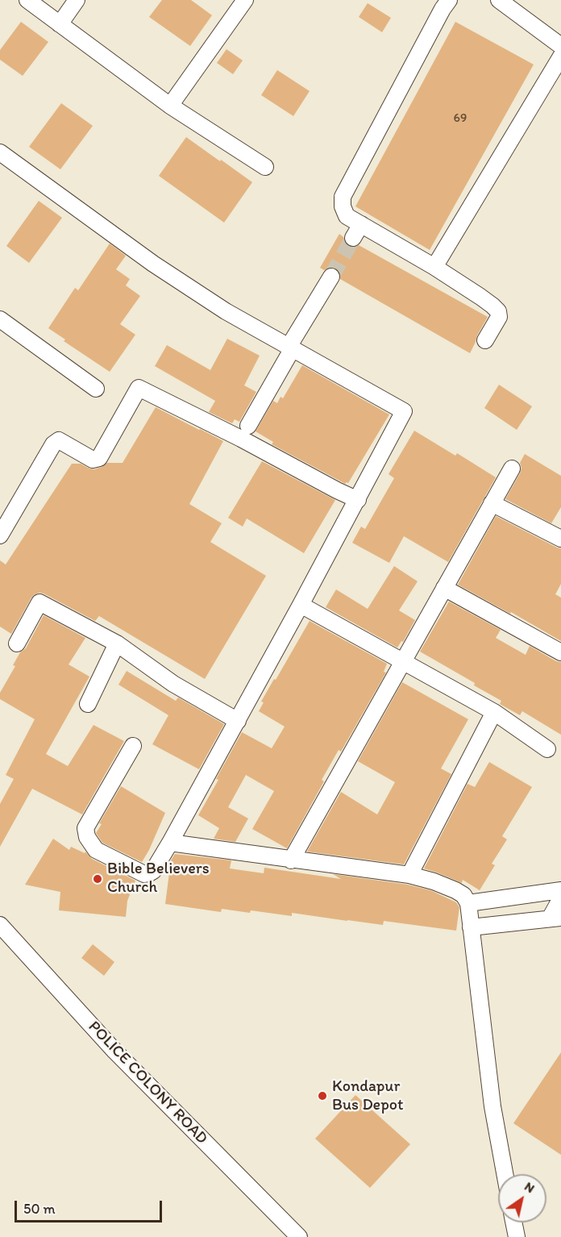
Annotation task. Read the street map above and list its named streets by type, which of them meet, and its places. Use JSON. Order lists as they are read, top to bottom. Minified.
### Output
{"streets":{"street":["POLICE COLONY ROAD"]},"places":["Bible Believers Church","Kondapur Bus Depot"],"house_numbers":["69"],"scale_bar":"50 m","north":"top right"}
